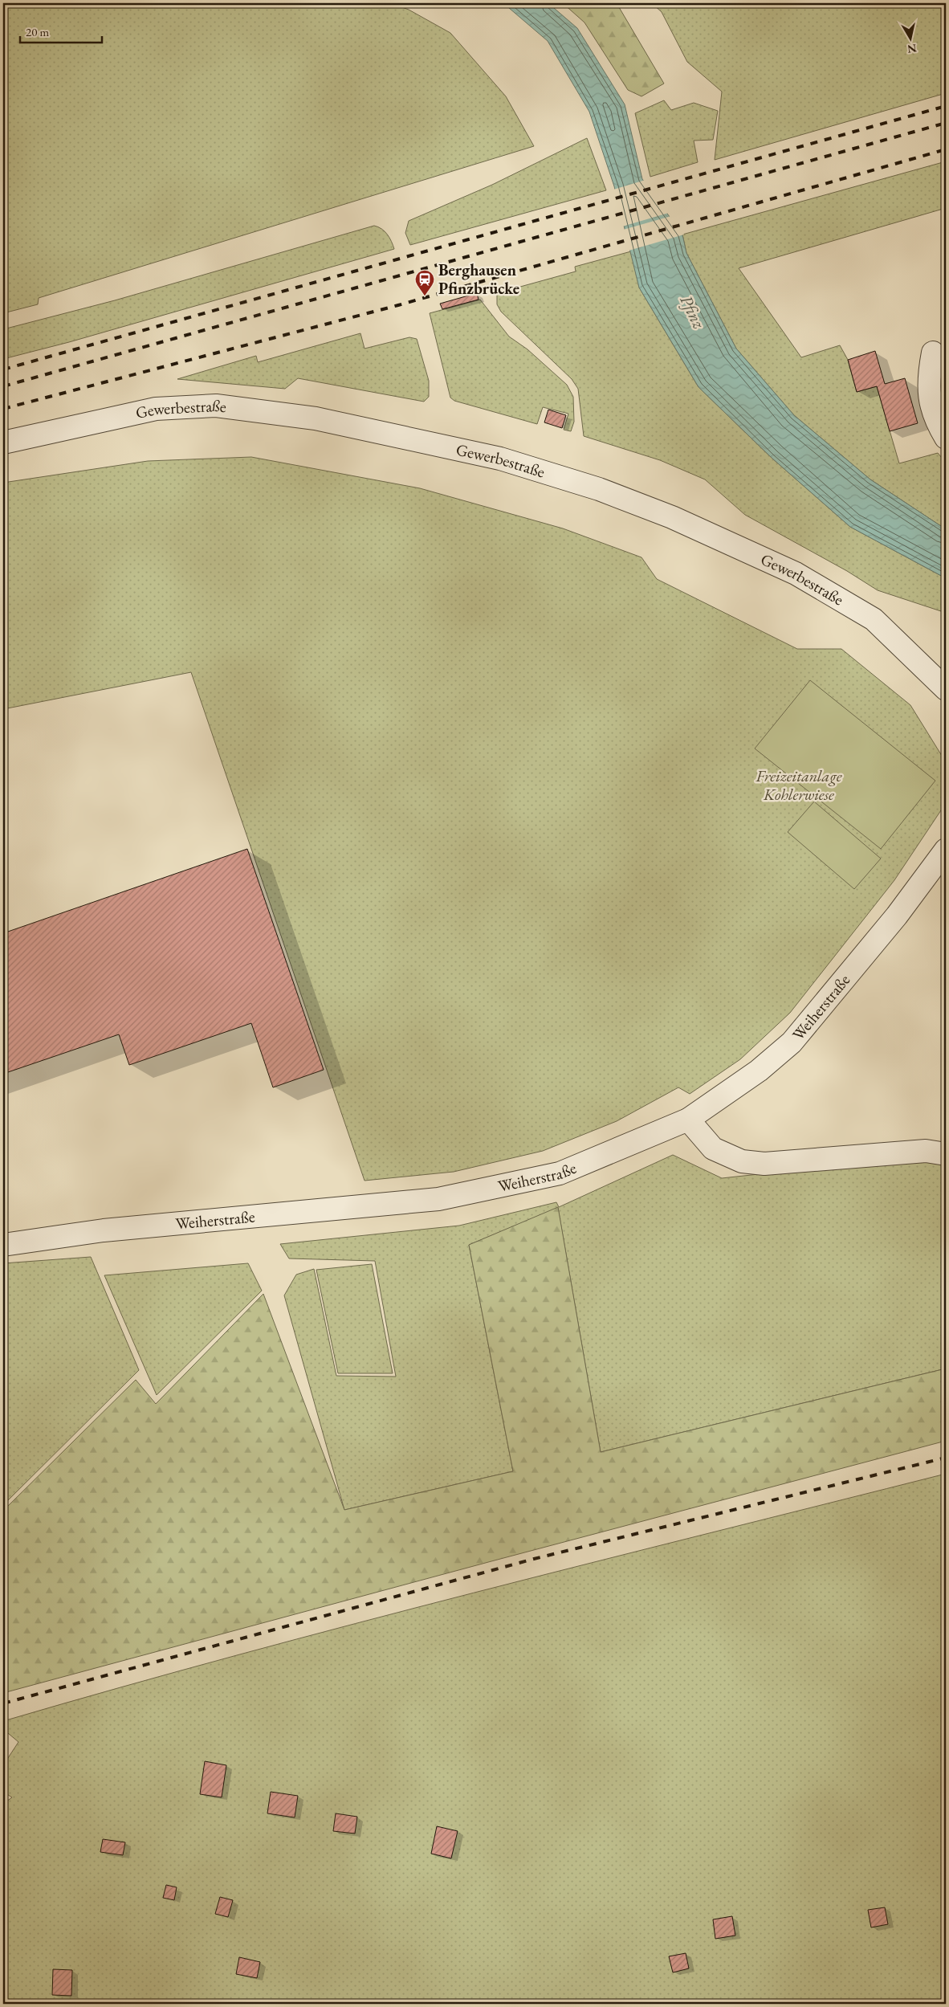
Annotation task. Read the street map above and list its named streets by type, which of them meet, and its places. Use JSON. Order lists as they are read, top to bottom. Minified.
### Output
{"streets":{"street":["Gewerbestraße","Weiherstraße"]},"water":["Pfinz"],"parks":["Freizeitanlage Kohlerwiese"],"places":{"station":["Berghausen Pfinzbrücke"]},"scale_bar":"20 m","north":"bottom"}
